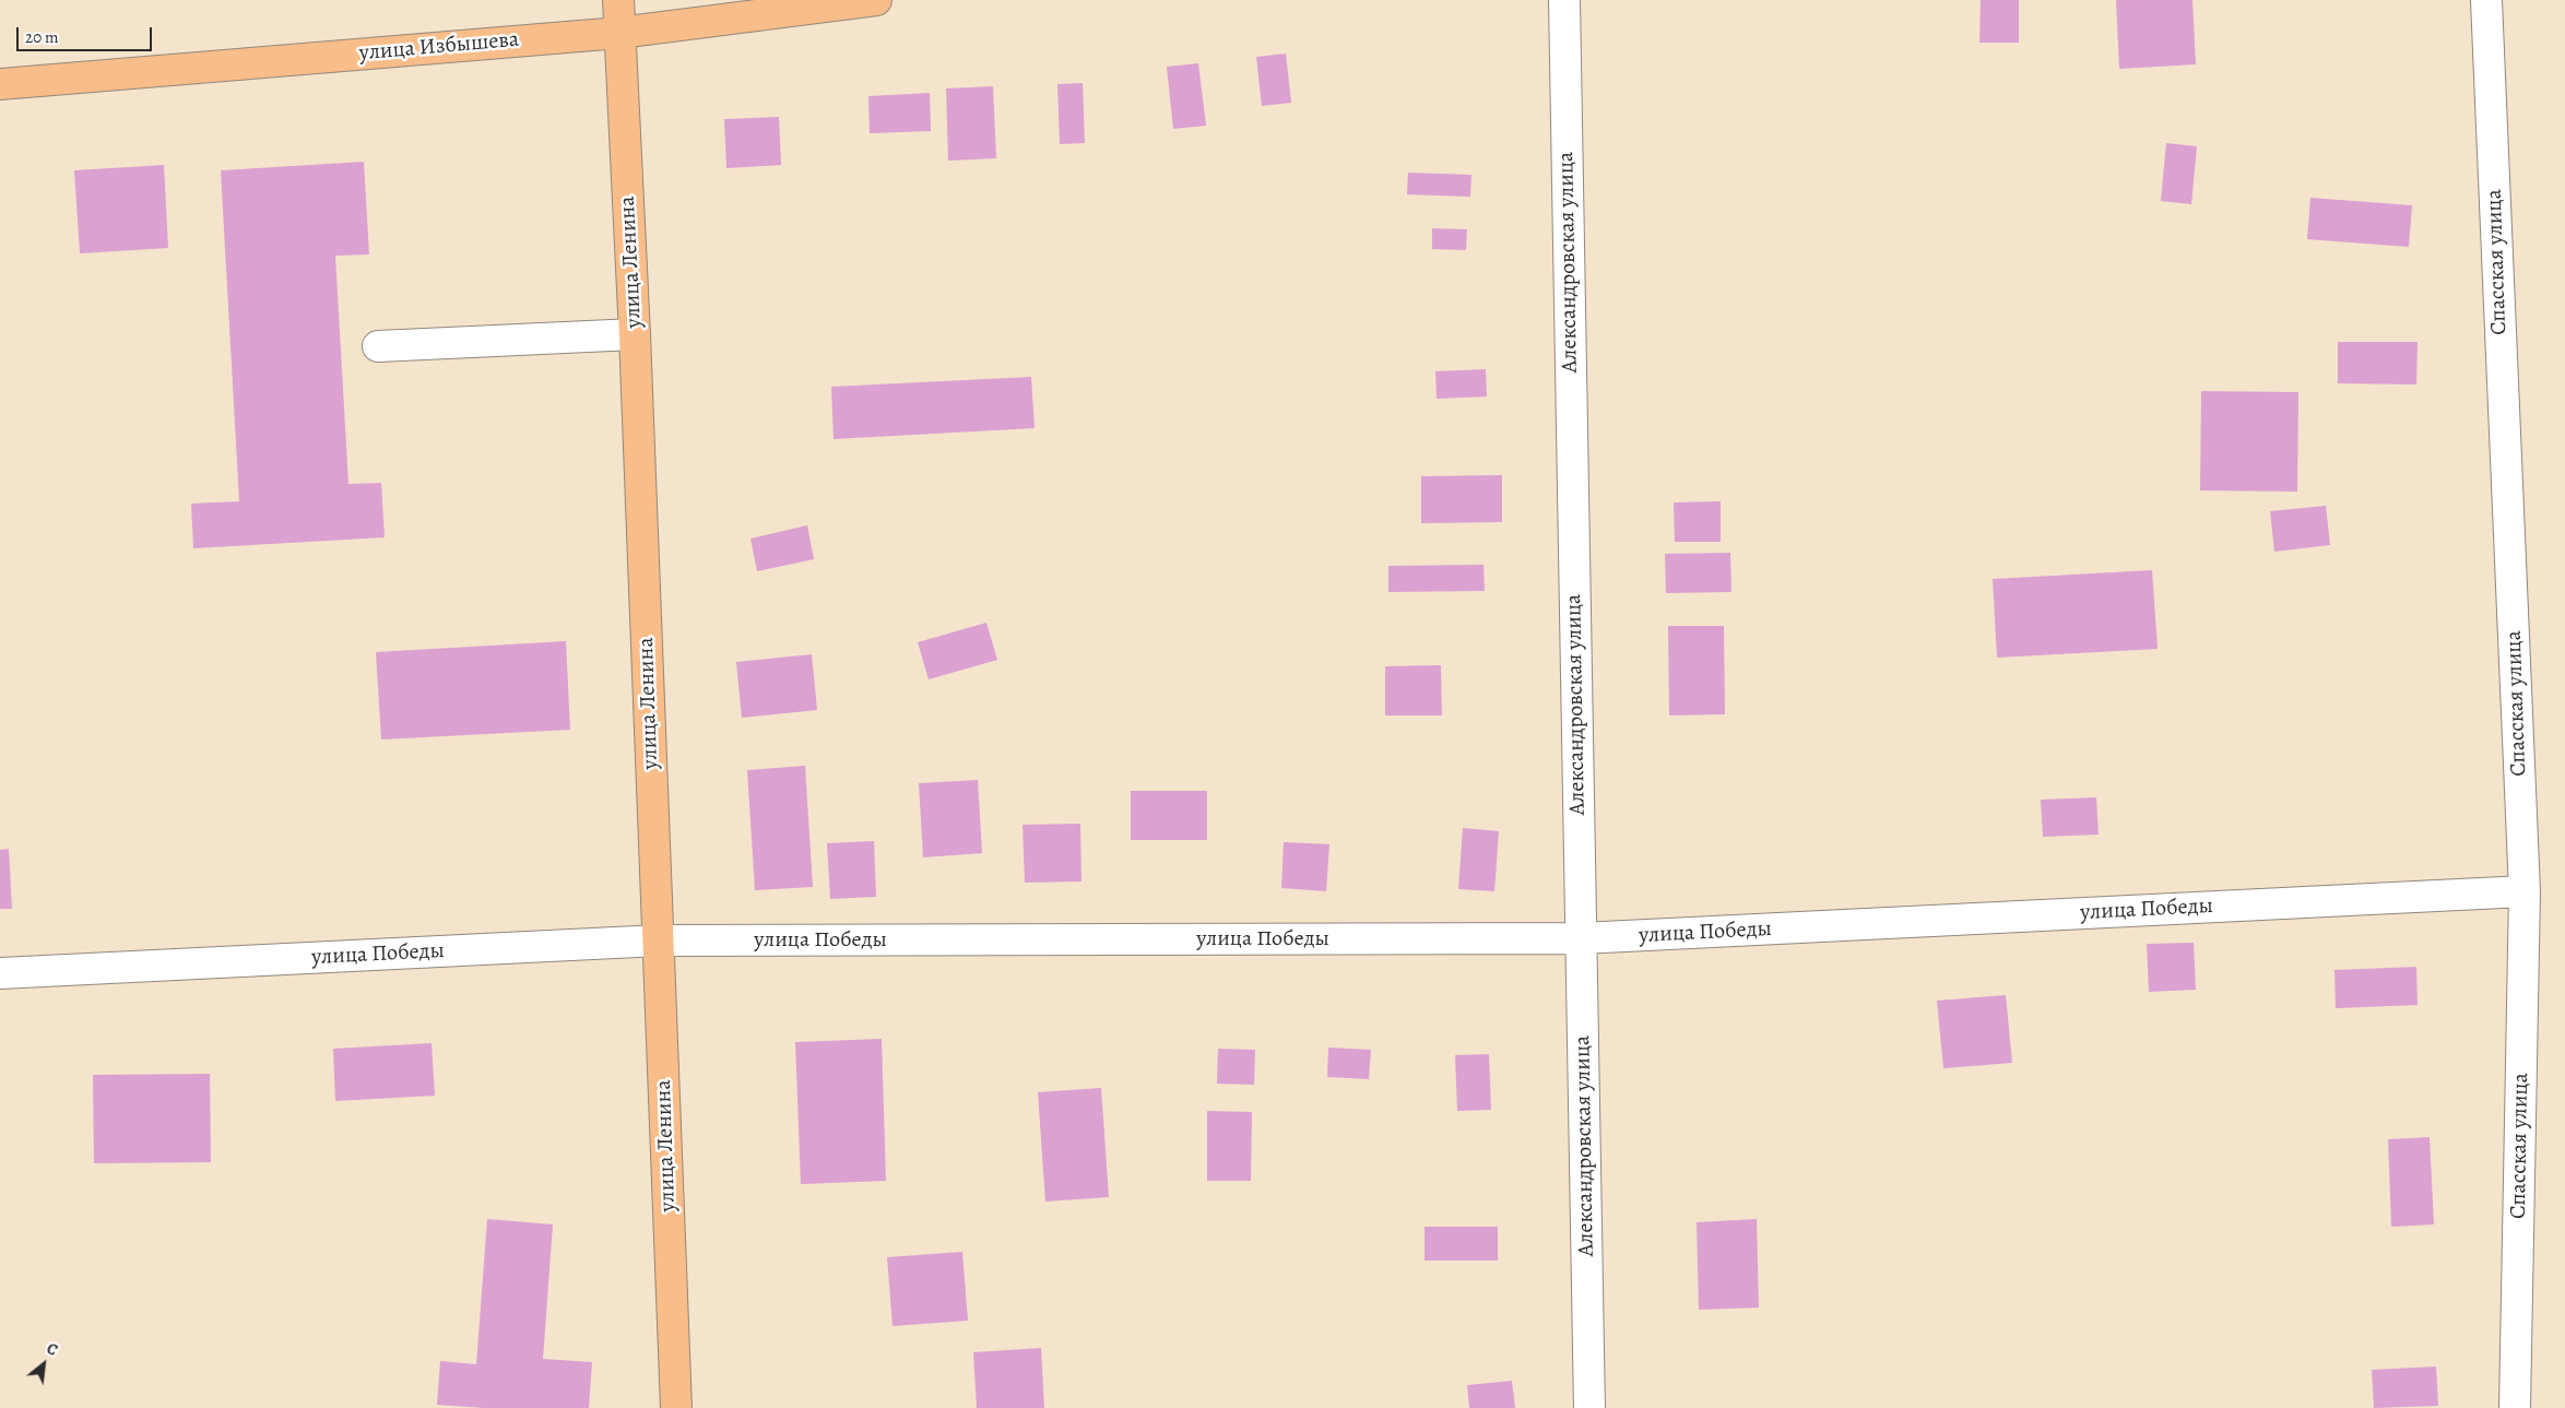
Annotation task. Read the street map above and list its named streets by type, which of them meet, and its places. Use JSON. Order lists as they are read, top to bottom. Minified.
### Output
{"streets":{"main road":["улица Избышева","улица Ленина"],"street":["Александровская улица","Спасская улица","улица Победы"]},"crossings":[["улица Избышева","улица Ленина"],["улица Ленина","улица Победы"],["Александровская улица","улица Победы"],["Спасская улица","улица Победы"]],"scale_bar":"20 m","north":"top right"}
